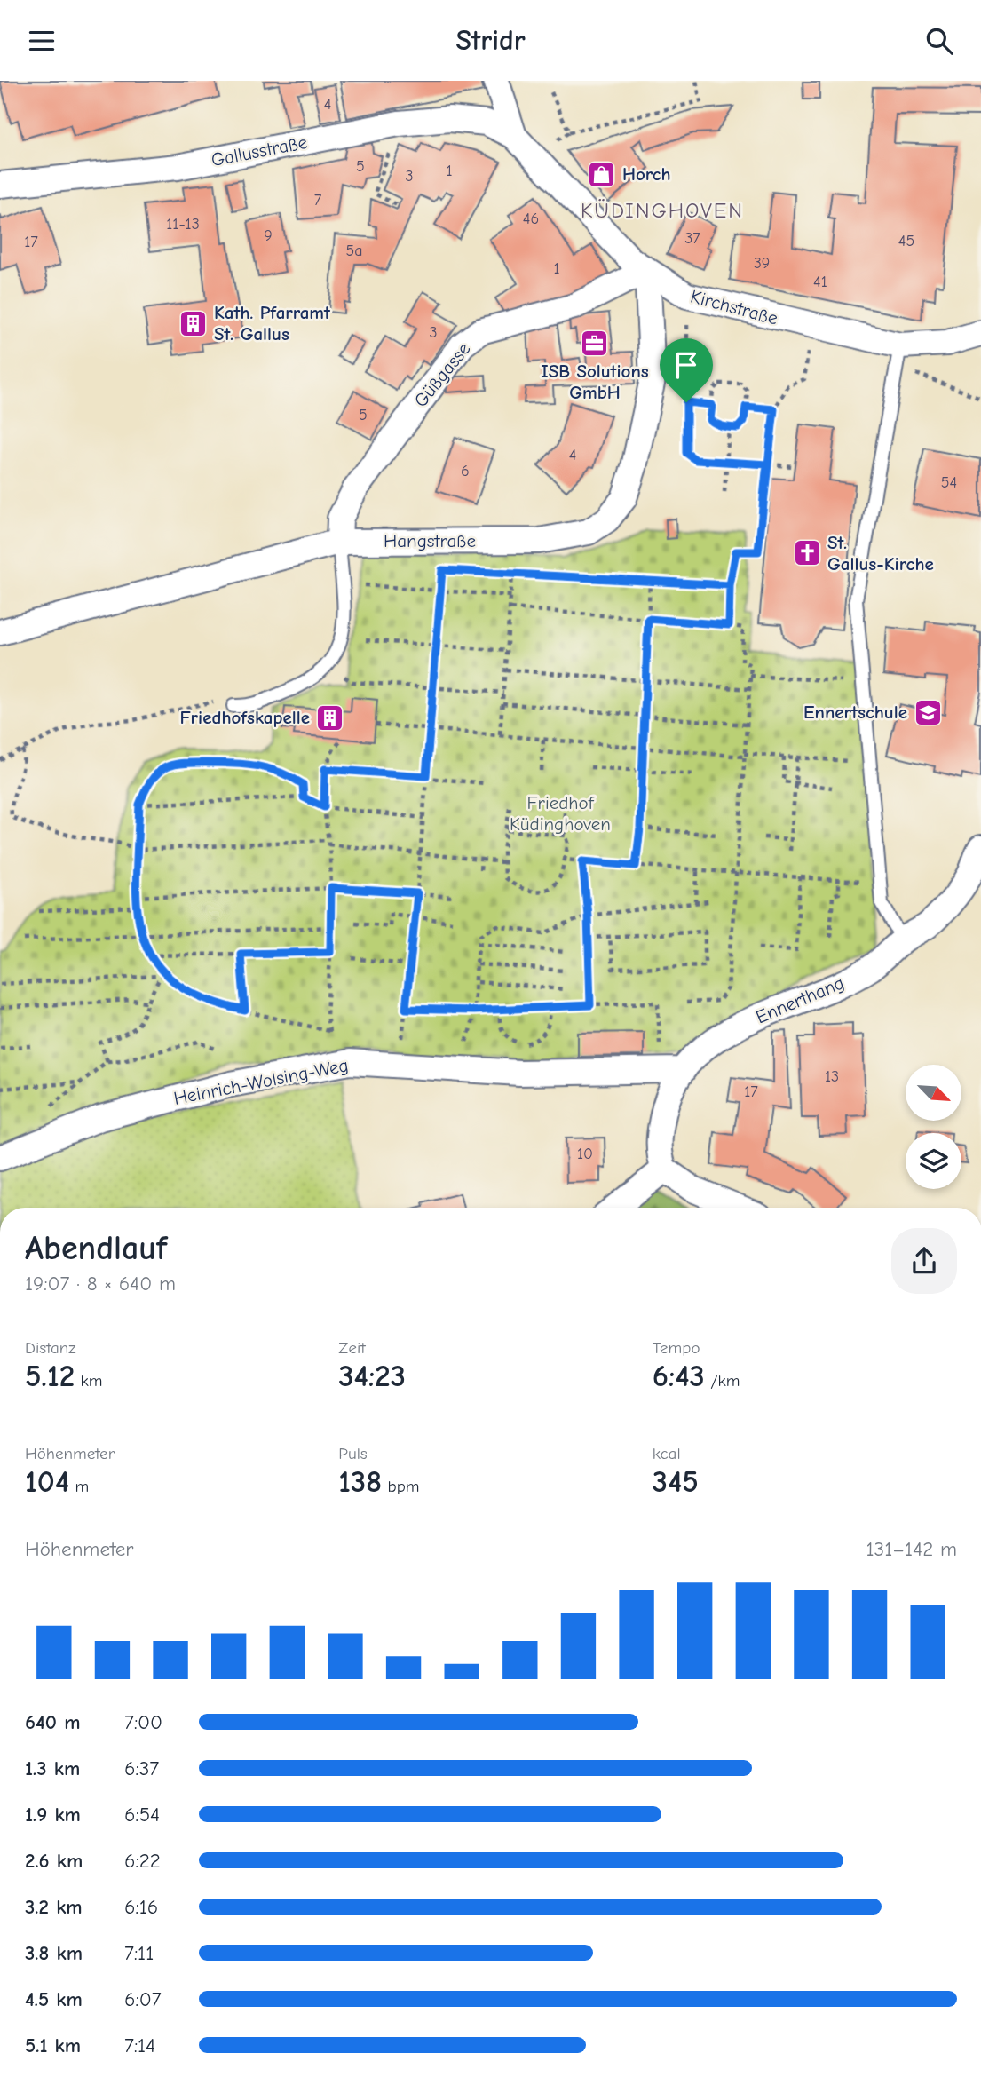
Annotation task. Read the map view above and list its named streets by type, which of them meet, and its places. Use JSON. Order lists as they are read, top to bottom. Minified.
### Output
{"streets":{"street":["Gallusstraße","Kirchstraße","Güßgasse","Hangstraße","Ennerthang","Heinrich-Wolsing-Weg"]},"crossings":[["Gallusstraße","Kirchstraße"],["Kirchstraße","Güßgasse"],["Kirchstraße","Hangstraße"],["Güßgasse","Hangstraße"],["Ennerthang","Heinrich-Wolsing-Weg"]],"districts":["KÜDINGHOVEN"],"parks":["Friedhof Küdinghoven"],"places":{"shop":["Horch"],"building":["Kath. Pfarramt St. Gallus","Friedhofskapelle"],"office":["ISB Solutions GmbH"],"church":["St. Gallus-Kirche"],"school or university":["Ennertschule"]},"house_numbers":["4","5","1","3","7","46","11-13","9","37","45","17","5a","39","1","41","3","5","4","6","54","13","17","10"],"north":"bottom right","page":{"header":"Stridr","heading":["Abendlauf","19:07 · 8 × 640 m"],"stats":[["Distanz","5.12 km"],["Zeit","34:23"],["Tempo","6:43 /km"],["Höhenmeter","104 m"],["Puls","138 bpm"],["kcal","345"]],"chart":["Höhenmeter","131–142 m"],"list":[{"name":"640 m","note":"7:00"},{"name":"1.3 km","note":"6:37"},{"name":"1.9 km","note":"6:54"},{"name":"2.6 km","note":"6:22"},{"name":"3.2 km","note":"6:16"},{"name":"3.8 km","note":"7:11"},{"name":"4.5 km","note":"6:07"},{"name":"5.1 km","note":"7:14"}]}}
